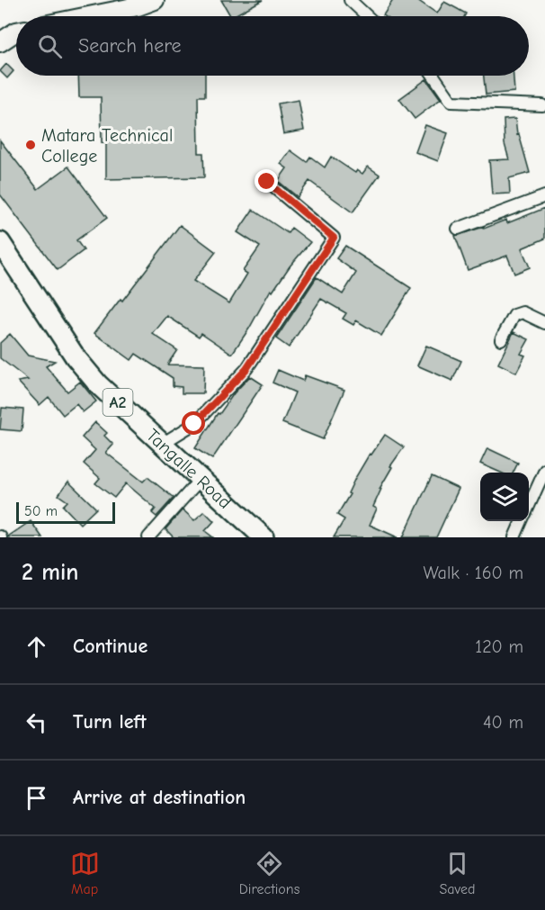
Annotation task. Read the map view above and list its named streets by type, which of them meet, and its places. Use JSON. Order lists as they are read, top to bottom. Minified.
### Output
{"streets":{"highway":["A2","Tangalle Road"]},"places":["Matara Technical College"],"scale_bar":"50 m","page":{"search":"Search here","scale":"50 m","heading":["2 min","Walk · 160 m"],"list":[["Continue","120 m"],["Turn left","40 m"],"Arrive at destination"],"nav":["Map","Directions","Saved"]}}
